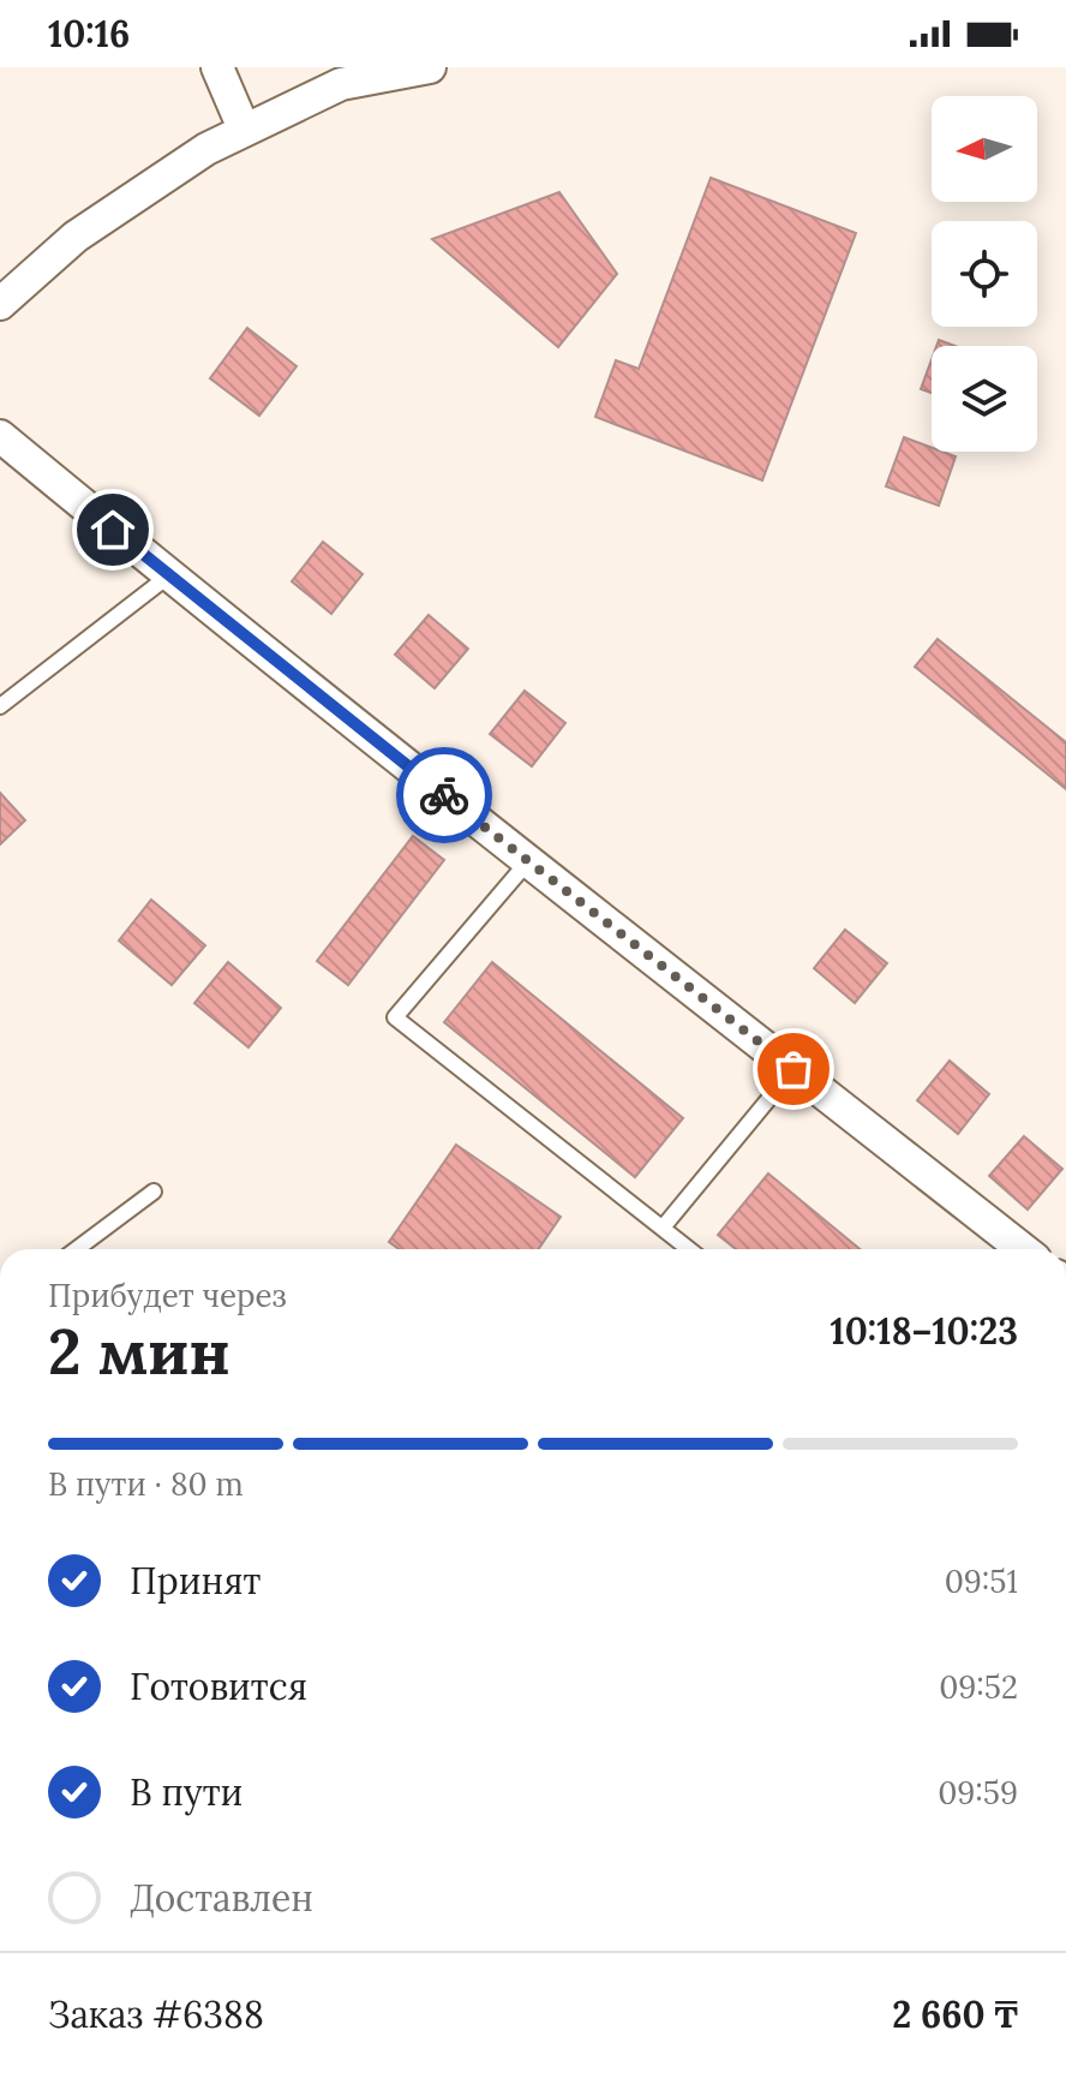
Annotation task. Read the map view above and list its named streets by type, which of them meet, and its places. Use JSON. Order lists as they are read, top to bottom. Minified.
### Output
{"north":"left","page":{"status":"10:16","heading":["2 мин","Прибудет через","10:18–10:23"],"panel":["Заказ #6388","2 660 ₸"],"bar":"В пути · 80 m","list":[["Принят","09:51"],["Готовится","09:52"],["В пути","09:59"],"Доставлен"]}}
